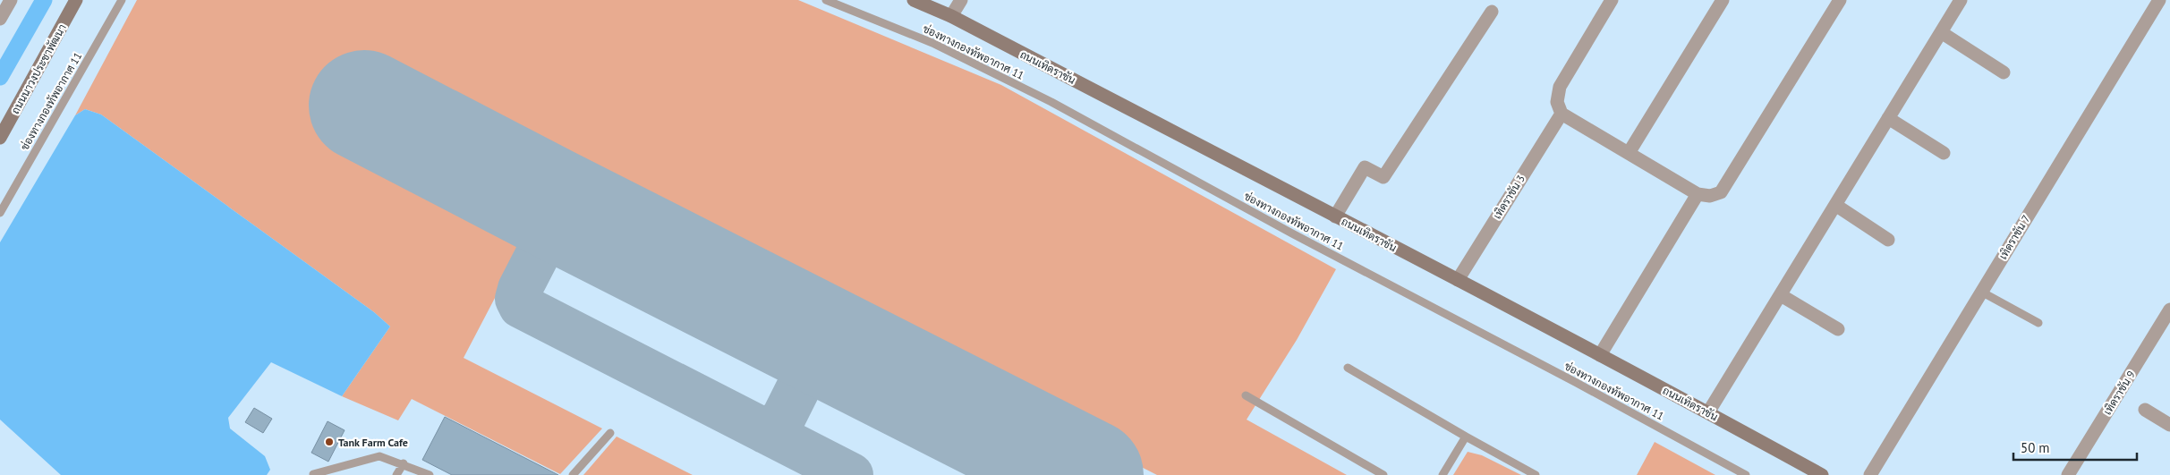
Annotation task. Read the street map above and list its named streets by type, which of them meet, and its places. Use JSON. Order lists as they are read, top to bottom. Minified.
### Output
{"streets":{"street":["ถนนเทิดราชัน","ถนนนาวงประชาพัฒนา","เทิดราชัน 3","เทิดราชัน 7","เทิดราชัน 9"],"lane":["ช่องทางกองทัพอากาศ 11"]},"crossings":[["ถนนเทิดราชัน","เทิดราชัน 3"]],"places":["Tank Farm Cafe"],"scale_bar":"50 m"}
